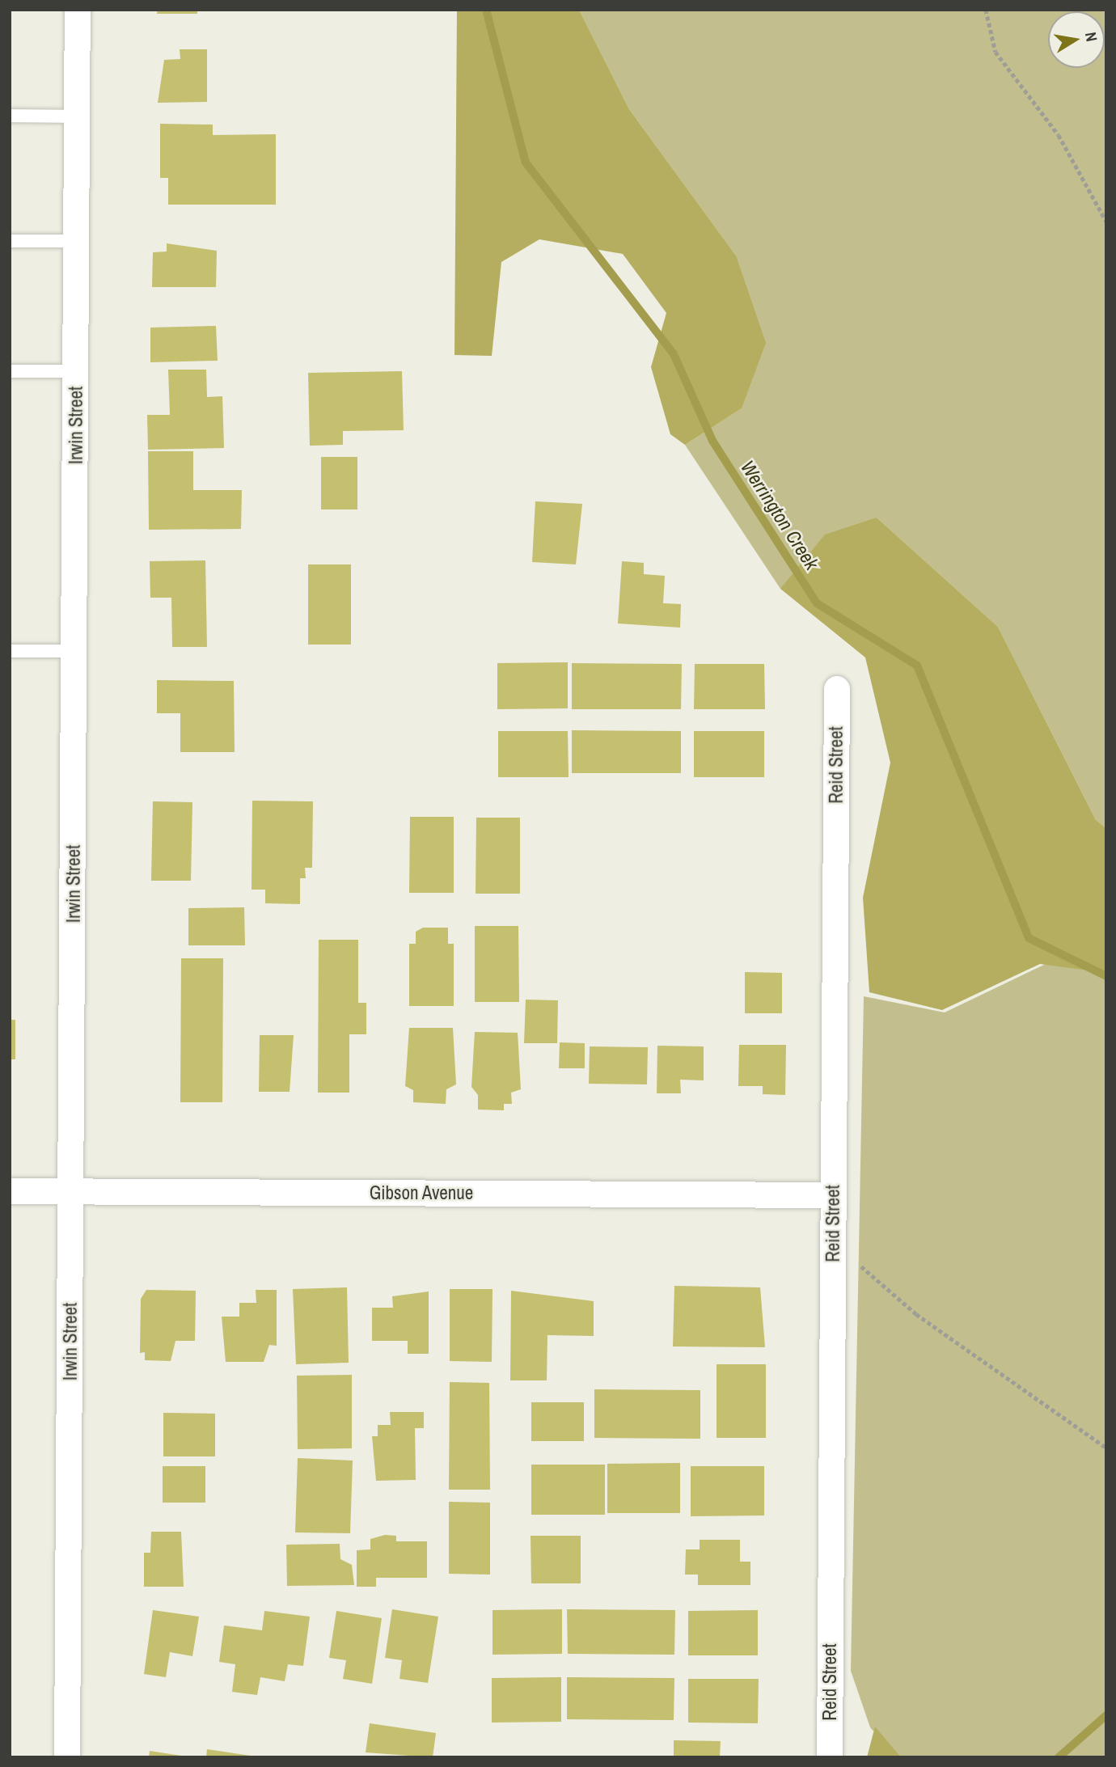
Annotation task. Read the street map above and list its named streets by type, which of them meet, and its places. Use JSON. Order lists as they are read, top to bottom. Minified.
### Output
{"streets":{"street":["Irwin Street","Reid Street","Gibson Avenue"]},"crossings":[["Irwin Street","Gibson Avenue"],["Reid Street","Gibson Avenue"]],"water":["Werrington Creek"],"north":"right"}
